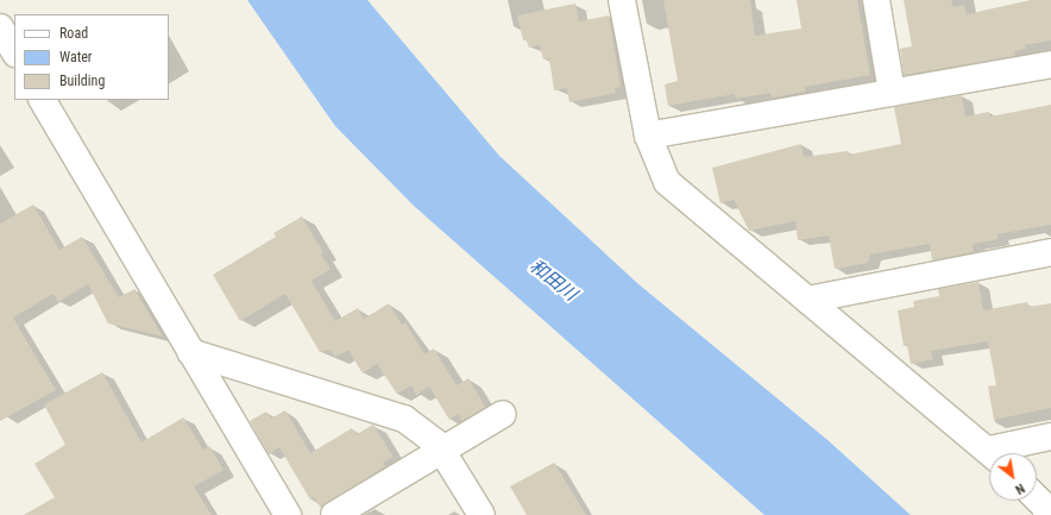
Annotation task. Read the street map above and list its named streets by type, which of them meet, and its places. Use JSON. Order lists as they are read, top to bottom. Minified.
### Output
{"water":["和田川"],"legend":["Road","Water","Building"],"north":"bottom right"}
